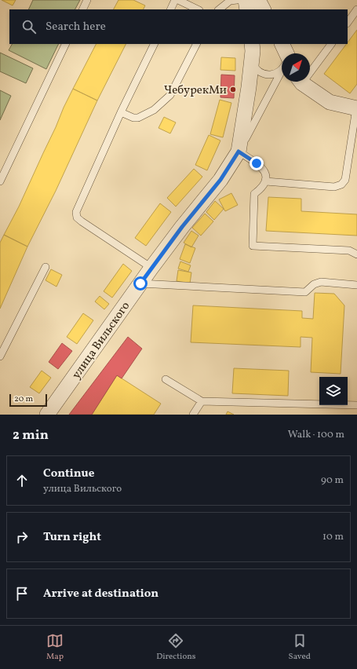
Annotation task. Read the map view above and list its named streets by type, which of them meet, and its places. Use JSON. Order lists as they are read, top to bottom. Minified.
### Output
{"streets":{"street":["улица Вильского"]},"places":["ЧебурекМи"],"scale_bar":"20 m","north":"top right","page":{"search":"Search here","scale":"20 m","heading":["2 min","Walk · 100 m"],"list":[["Continue","улица Вильского","90 m"],["Turn right","10 m"],"Arrive at destination"],"nav":["Map","Directions","Saved"]}}
